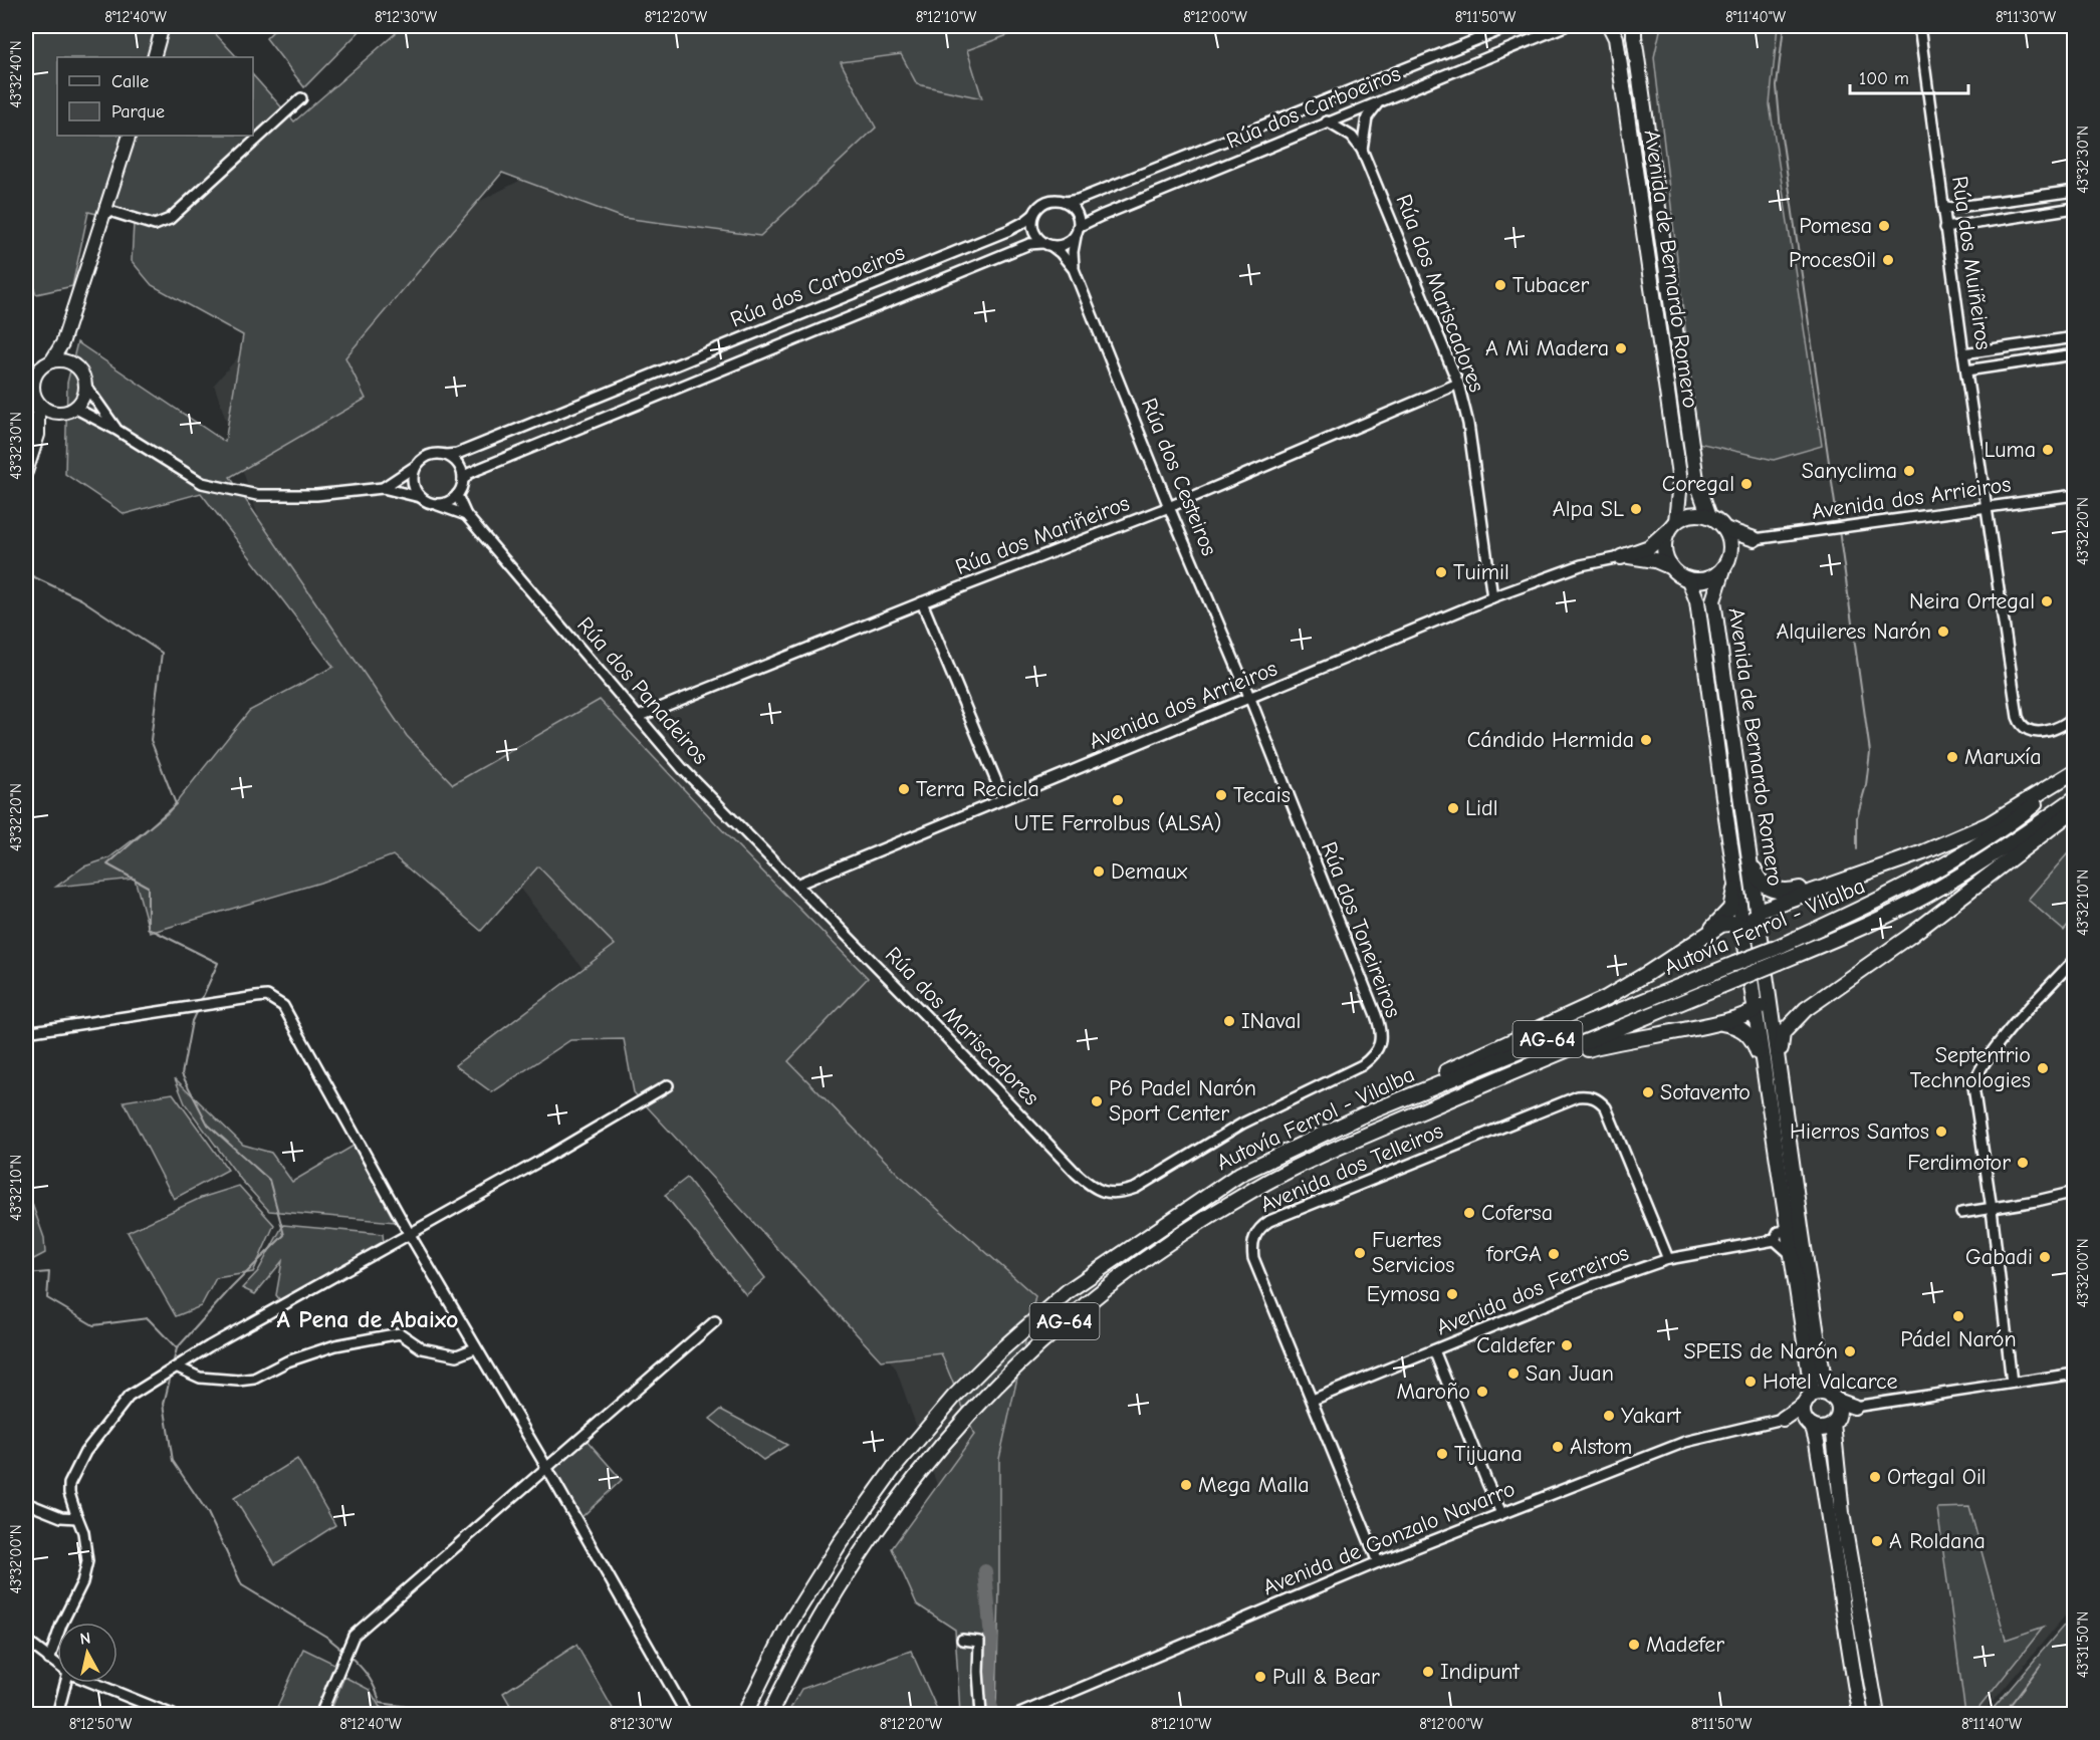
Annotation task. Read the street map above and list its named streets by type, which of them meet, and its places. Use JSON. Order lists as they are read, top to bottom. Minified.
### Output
{"streets":{"highway":["Avenida de Bernardo Romero","Autovía Ferrol - Vilalba","AG-64"],"street":["Rúa dos Carboeiros","Rúa dos Muiñeiros","Rúa dos Mariscadores","Rúa dos Cesteiros","Avenida dos Arrieiros","Rúa dos Mariñeiros","Rúa dos Panadeiros","Rúa dos Toneireiros","Avenida dos Telleiros","Avenida dos Ferreiros","Avenida de Gonzalo Navarro"]},"crossings":[["Rúa dos Carboeiros","Rúa dos Mariscadores"],["Rúa dos Carboeiros","Rúa dos Cesteiros"],["Rúa dos Carboeiros","Rúa dos Panadeiros"],["Rúa dos Muiñeiros","Avenida dos Arrieiros"],["Rúa dos Mariscadores","Avenida dos Arrieiros"],["Rúa dos Mariscadores","Rúa dos Mariñeiros"],["Rúa dos Mariscadores","Rúa dos Panadeiros"],["Rúa dos Mariscadores","Rúa dos Toneireiros"],["Rúa dos Cesteiros","Avenida dos Arrieiros"],["Rúa dos Cesteiros","Rúa dos Mariñeiros"],["Rúa dos Cesteiros","Rúa dos Toneireiros"],["Avenida dos Arrieiros","Rúa dos Panadeiros"],["Avenida dos Arrieiros","Rúa dos Toneireiros"],["Rúa dos Mariñeiros","Rúa dos Panadeiros"],["Avenida dos Telleiros","Avenida dos Ferreiros"],["Avenida dos Telleiros","Avenida de Gonzalo Navarro"]],"districts":["A Pena de Abaixo"],"places":["Pomesa","ProcesOil","Tubacer","A Mi Madera","Luma","Sanyclima","Coregal","Alpa SL","Tuimil","Neira Ortegal","Alquileres Narón","Cándido Hermida","Maruxía","Terra Recicla","Tecais","UTE Ferrolbus (ALSA)","Lidl","Demaux","INaval","Septentrio Technologies","Sotavento","P6 Padel Narón Sport Center","Hierros Santos","Ferdimotor","Cofersa","Fuertes Servicios","forGA","Gabadi","Eymosa","Pádel Narón","Caldefer","SPEIS de Narón","San Juan","Hotel Valcarce","Maroño","Yakart","Alstom","Tijuana","Ortegal Oil","Mega Malla","A Roldana","Madefer","Indipunt","Pull & Bear"],"legend":["Calle","Parque"],"scale_bar":"100 m","north":"top","coordinates":["8°12'40\"W","8°12'30\"W","8°12'20\"W","8°12'10\"W","8°12'00\"W","8°11'50\"W","8°11'40\"W","8°11'30\"W","43°32'40\"N","43°32'30\"N","43°32'20\"N","43°32'10\"N","43°32'00\"N","43°31'50\"N","8°12'50\"W"]}
